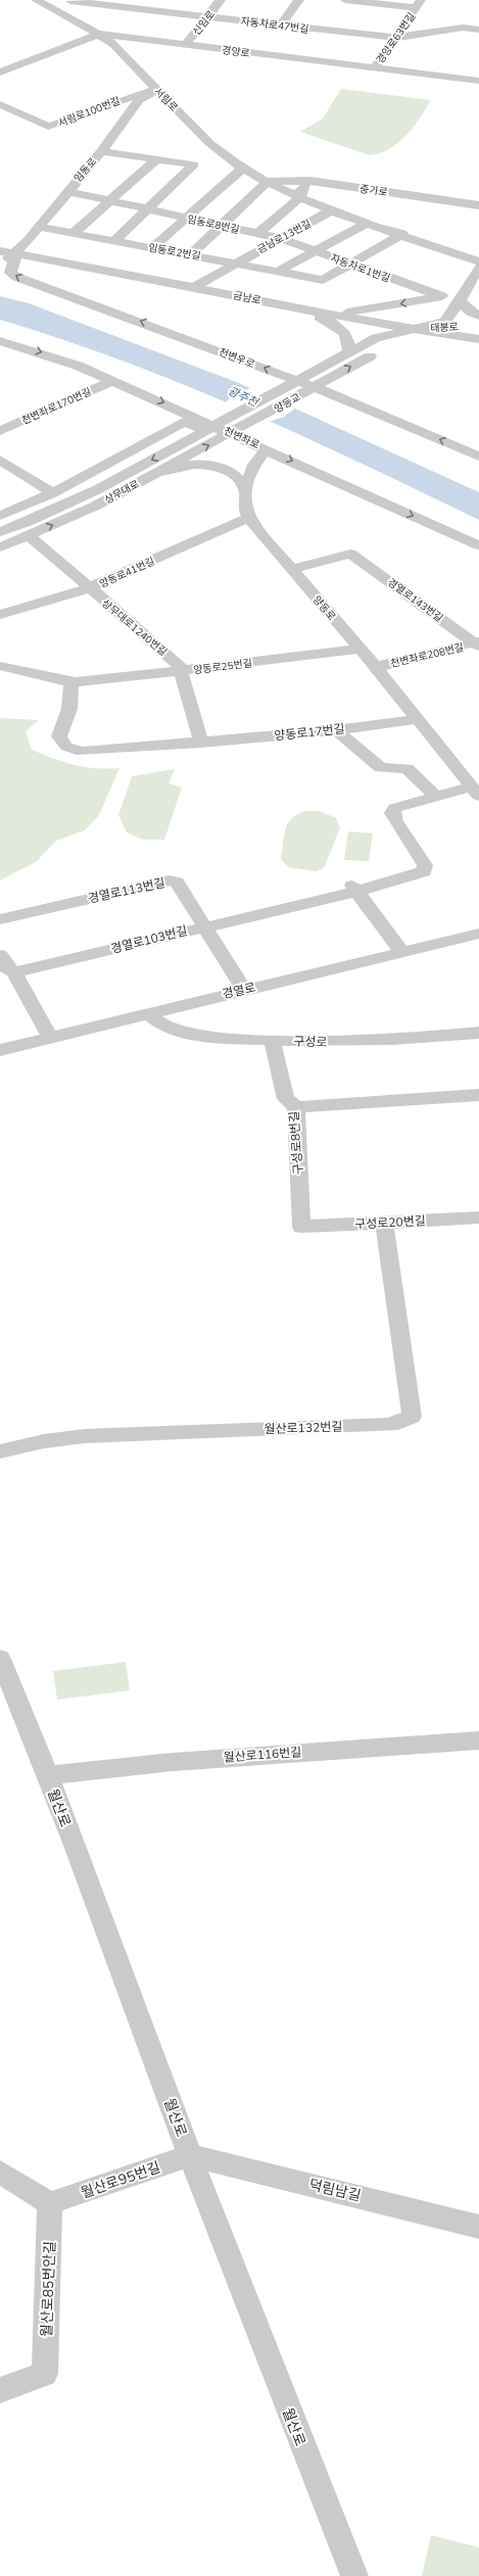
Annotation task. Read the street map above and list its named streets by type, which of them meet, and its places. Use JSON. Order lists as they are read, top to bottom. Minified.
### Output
{"streets":{"street":["신임로","자동차로47번길","경양로63번길","경양로","서림로","서림로100번길","임동로","중가로","임동로8번길","금남로13번길","임동로2번길","자동차로1번길","금남로","태봉로","천변우로","양동교","천변좌로170번길","천변좌로","상무대로","양동로41번길","경열로143번길","양동로","상무대로1240번길","천변좌로208번길","양동로25번길","양동로17번길","경열로113번길","경열로103번길","경열로","구성로","구성로8번길","구성로20번길","월산로132번길","월산로116번길","월산로","월산로95번길","덕림남길","월산로85번안길"]},"crossings":[["신임로","자동차로47번길"],["신임로","경양로"],["자동차로47번길","경양로63번길"],["경양로63번길","경양로"],["경양로","서림로"],["서림로","서림로100번길"],["서림로","임동로"],["서림로","중가로"],["서림로","금남로13번길"],["서림로100번길","임동로"],["임동로","임동로8번길"],["임동로","임동로2번길"],["임동로","금남로"],["임동로","천변우로"],["임동로8번길","금남로13번길"],["임동로8번길","자동차로1번길"],["금남로13번길","임동로2번길"],["금남로13번길","자동차로1번길"],["금남로13번길","금남로"],["금남로","태봉로"],["금남로","천변우로"],["천변우로","양동교"],["양동교","천변좌로"],["양동교","상무대로"],["천변좌로170번길","천변좌로"],["천변좌로","상무대로"],["상무대로","상무대로1240번길"],["양동로41번길","양동로"],["양동로41번길","상무대로1240번길"],["경열로143번길","양동로"],["경열로143번길","천변좌로208번길"],["양동로","천변좌로208번길"],["양동로","양동로25번길"],["양동로","양동로17번길"],["상무대로1240번길","양동로25번길"],["상무대로1240번길","양동로17번길"],["양동로25번길","양동로17번길"],["경열로113번길","경열로103번길"],["경열로113번길","경열로"],["경열로","구성로"],["구성로","구성로8번길"],["구성로8번길","구성로20번길"],["구성로20번길","월산로132번길"],["월산로116번길","월산로"],["월산로","월산로95번길"],["월산로","덕림남길"],["월산로95번길","덕림남길"],["월산로95번길","월산로85번안길"]],"one_way":["천변우로","천변좌로"],"water":["광주천"]}
